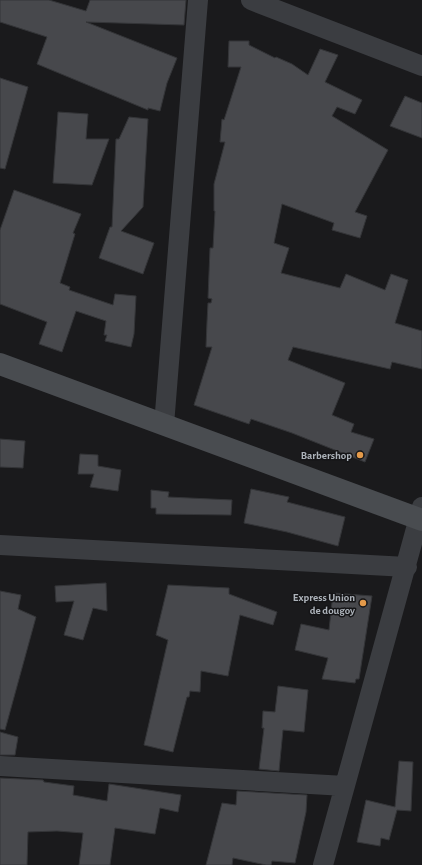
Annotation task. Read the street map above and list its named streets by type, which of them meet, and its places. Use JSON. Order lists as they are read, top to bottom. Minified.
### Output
{"places":["Barbershop","Express Union de dougoy"]}
